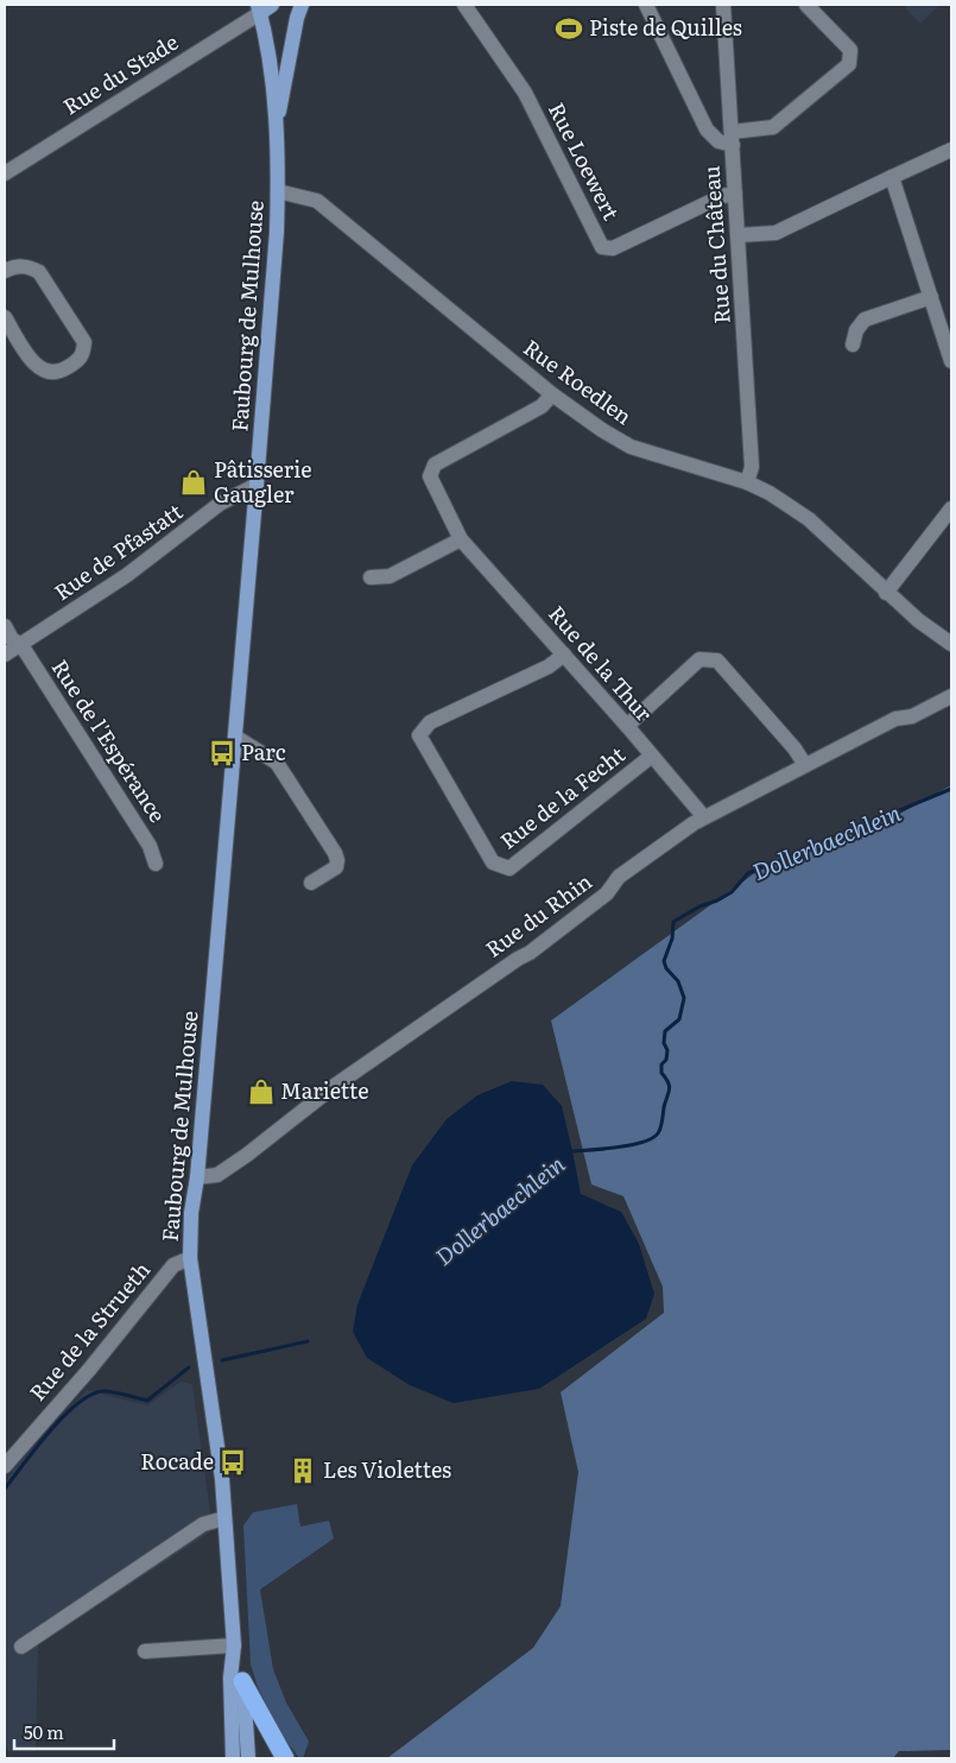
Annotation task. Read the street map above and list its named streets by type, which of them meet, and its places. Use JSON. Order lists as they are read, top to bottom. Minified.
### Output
{"streets":{"main road":["Faubourg de Mulhouse"],"street":["Rue du Stade","Rue Loewert","Rue du Château","Rue Roedlen","Rue de Pfastatt","Rue de la Thur","Rue de l'Espérance","Rue de la Fecht","Rue du Rhin","Rue de la Strueth"]},"crossings":[["Rue du Stade","Faubourg de Mulhouse"],["Rue Loewert","Rue du Château"],["Rue du Château","Rue Roedlen"],["Faubourg de Mulhouse","Rue Roedlen"],["Faubourg de Mulhouse","Rue de Pfastatt"],["Faubourg de Mulhouse","Rue du Rhin"],["Faubourg de Mulhouse","Rue de la Strueth"],["Rue Roedlen","Rue de la Thur"],["Rue de Pfastatt","Rue de l'Espérance"],["Rue de la Thur","Rue de la Fecht"],["Rue de la Thur","Rue du Rhin"]],"water":["Dollerbaechlein"],"places":{"sports":["Piste de Quilles"],"shop":["Pâtisserie Gaugler","Mariette"],"bus stop":["Parc","Rocade"],"building":["Les Violettes"]},"scale_bar":"50 m"}
